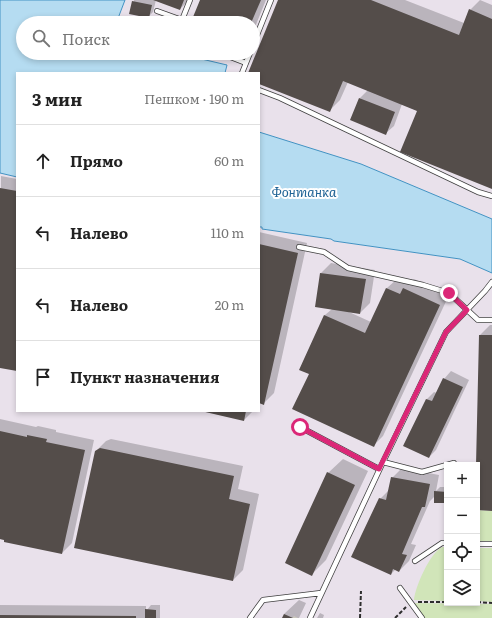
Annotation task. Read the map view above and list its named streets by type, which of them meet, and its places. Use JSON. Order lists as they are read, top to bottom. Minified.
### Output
{"water":["Фонтанка"],"page":{"search":"Поиск","heading":["3 мин","Пешком · 190 m"],"list":[["Прямо","60 m"],["Налево","110 m"],["Налево","20 m"],"Пункт назначения"],"map_buttons":["+","−"]}}
